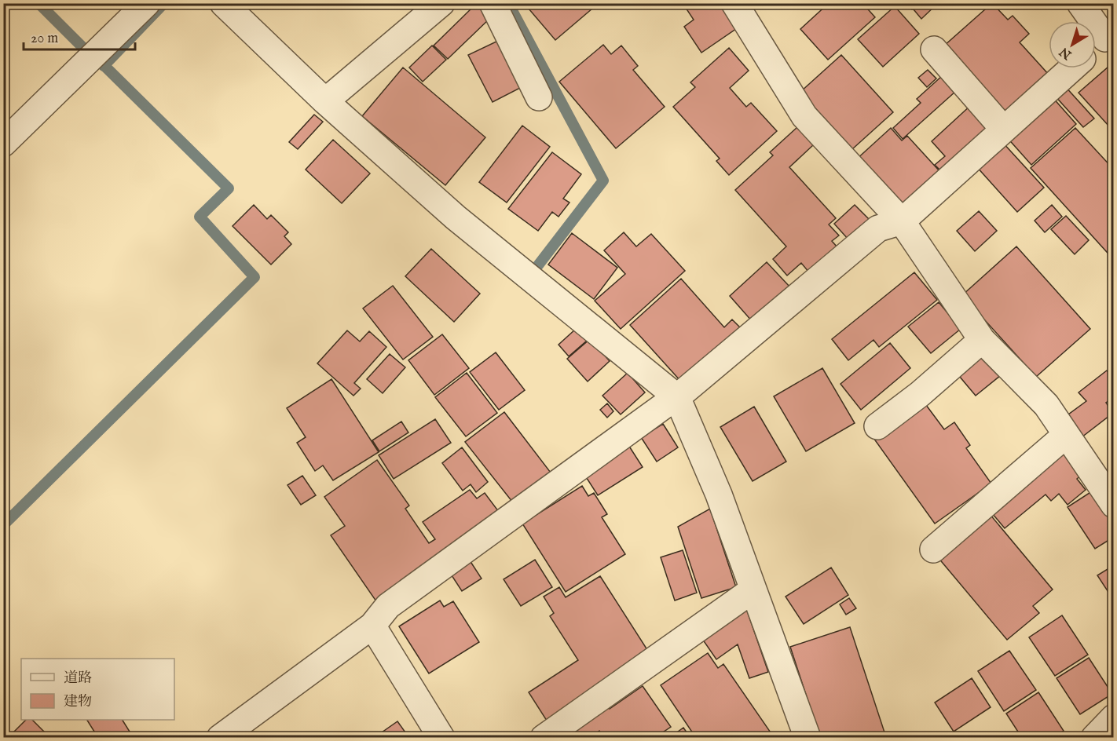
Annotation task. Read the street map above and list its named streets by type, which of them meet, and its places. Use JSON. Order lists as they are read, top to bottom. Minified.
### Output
{"legend":["道路","建物"],"scale_bar":"20 m","north":"bottom left"}
